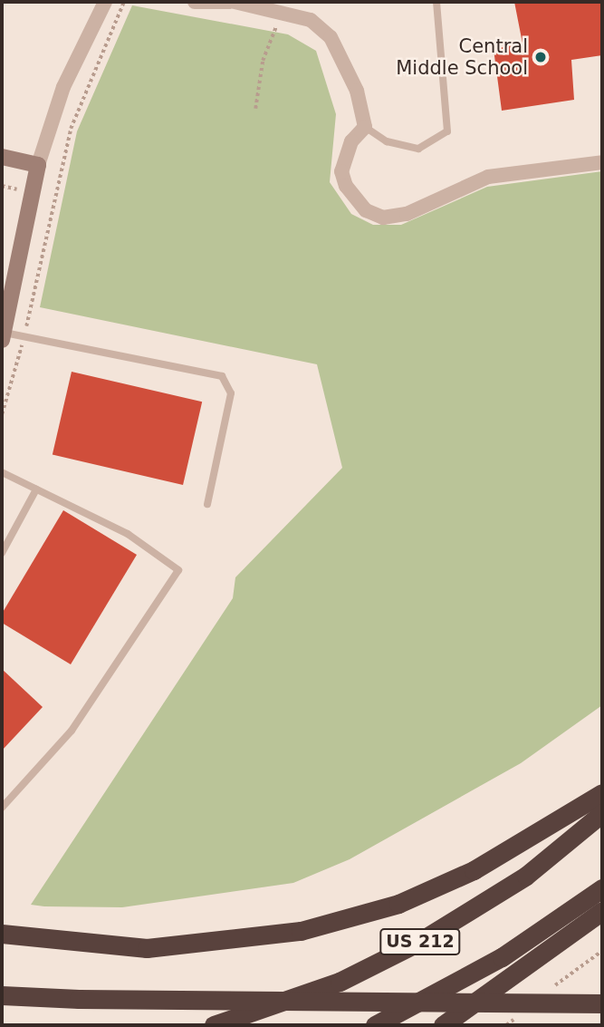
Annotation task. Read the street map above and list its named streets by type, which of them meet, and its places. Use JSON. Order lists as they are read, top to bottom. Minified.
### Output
{"streets":{"highway":["US 212"]},"places":["Central Middle School"]}
